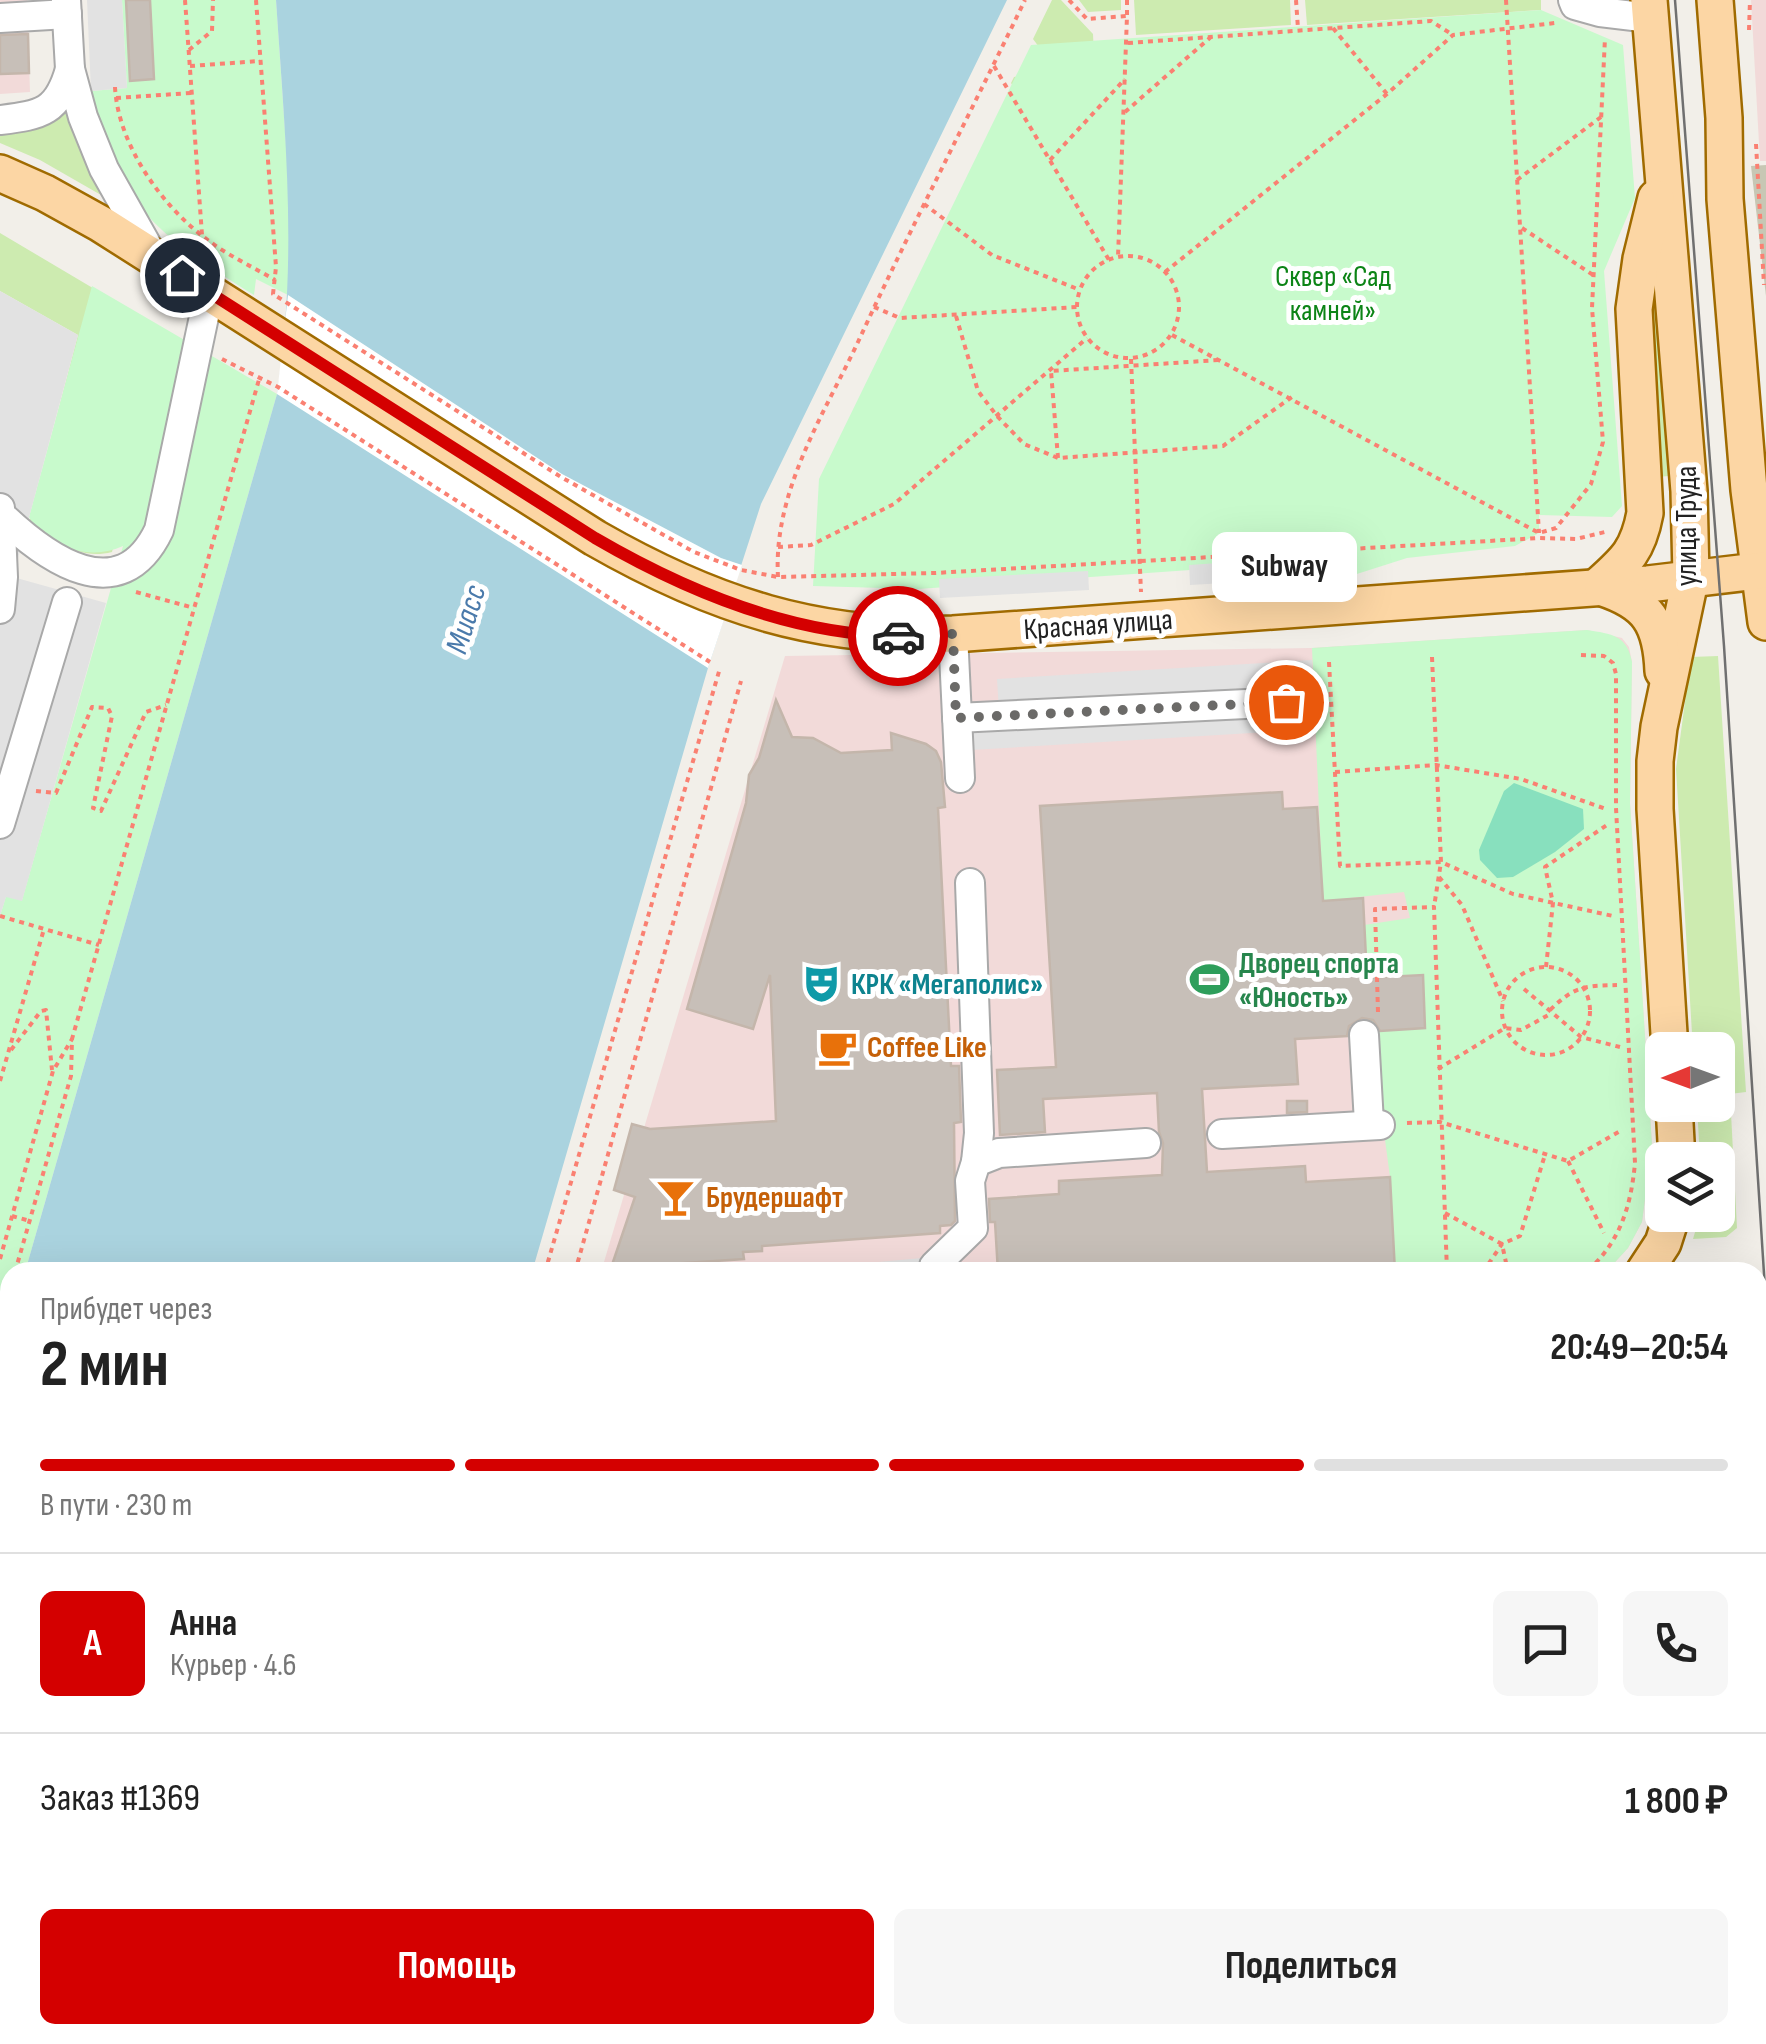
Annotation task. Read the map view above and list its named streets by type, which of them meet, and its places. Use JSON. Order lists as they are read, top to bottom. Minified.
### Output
{"streets":{"main road":["улица Труда","Красная улица"]},"crossings":[["улица Труда","Красная улица"]],"water":["Миасс"],"parks":["Сквер «Сад камней»"],"places":{"other":["Subway"],"sports":["Дворец спорта «Юность»"],"theatre":["КРК «Мегаполис»"],"cafe":["Coffee Like"],"bar":["Брудершафт"]},"north":"left","page":{"bubble":"Subway","heading":["2 мин","Прибудет через","20:49–20:54"],"panel":["Анна","Курьер · 4.6","Заказ #1369","1 800 ₽"],"bar":"В пути · 230 m","round":"А","buttons":["Помощь","Поделиться"]}}
